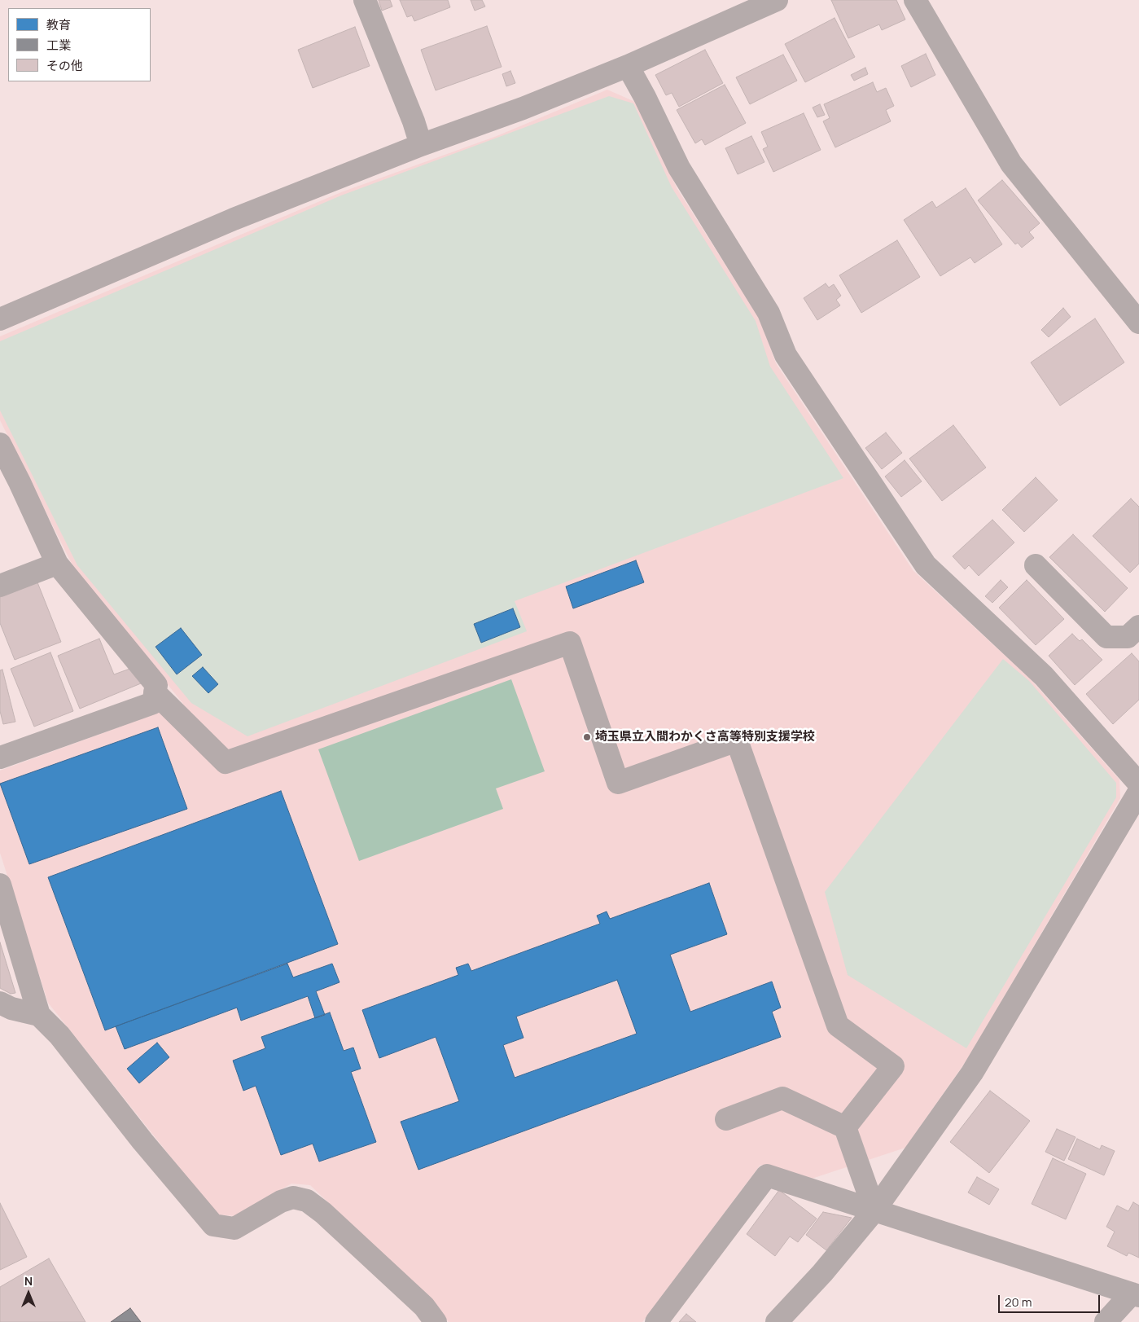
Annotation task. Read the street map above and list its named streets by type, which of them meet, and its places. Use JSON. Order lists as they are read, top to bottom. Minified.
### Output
{"places":["埼玉県立入間わかくさ高等特別支援学校"],"legend":["教育","工業","その他"],"scale_bar":"20 m","north":"top"}
